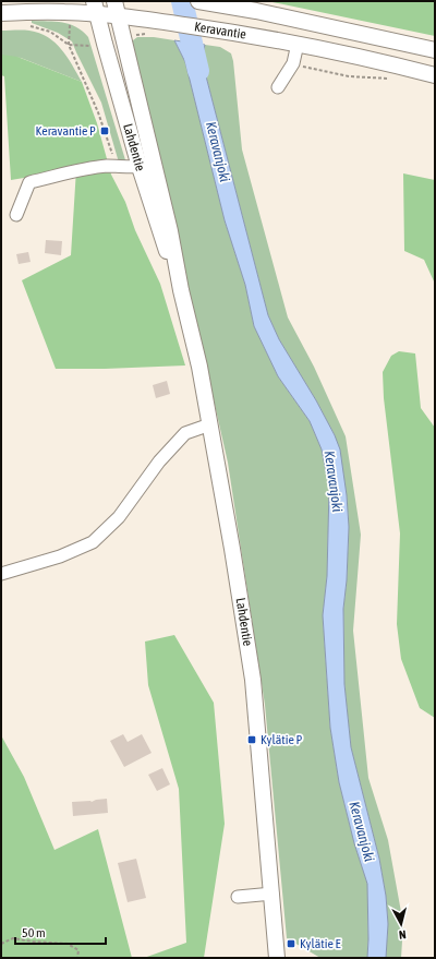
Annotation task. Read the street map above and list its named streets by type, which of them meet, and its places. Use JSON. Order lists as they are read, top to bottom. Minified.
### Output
{"streets":{"main road":["Keravantie","Lahdentie"]},"crossings":[["Keravantie","Lahdentie"]],"water":["Keravanjoki"],"places":{"transit":["Keravantie P","Kylätie P","Kylätie E"]},"scale_bar":"50 m","north":"bottom"}
